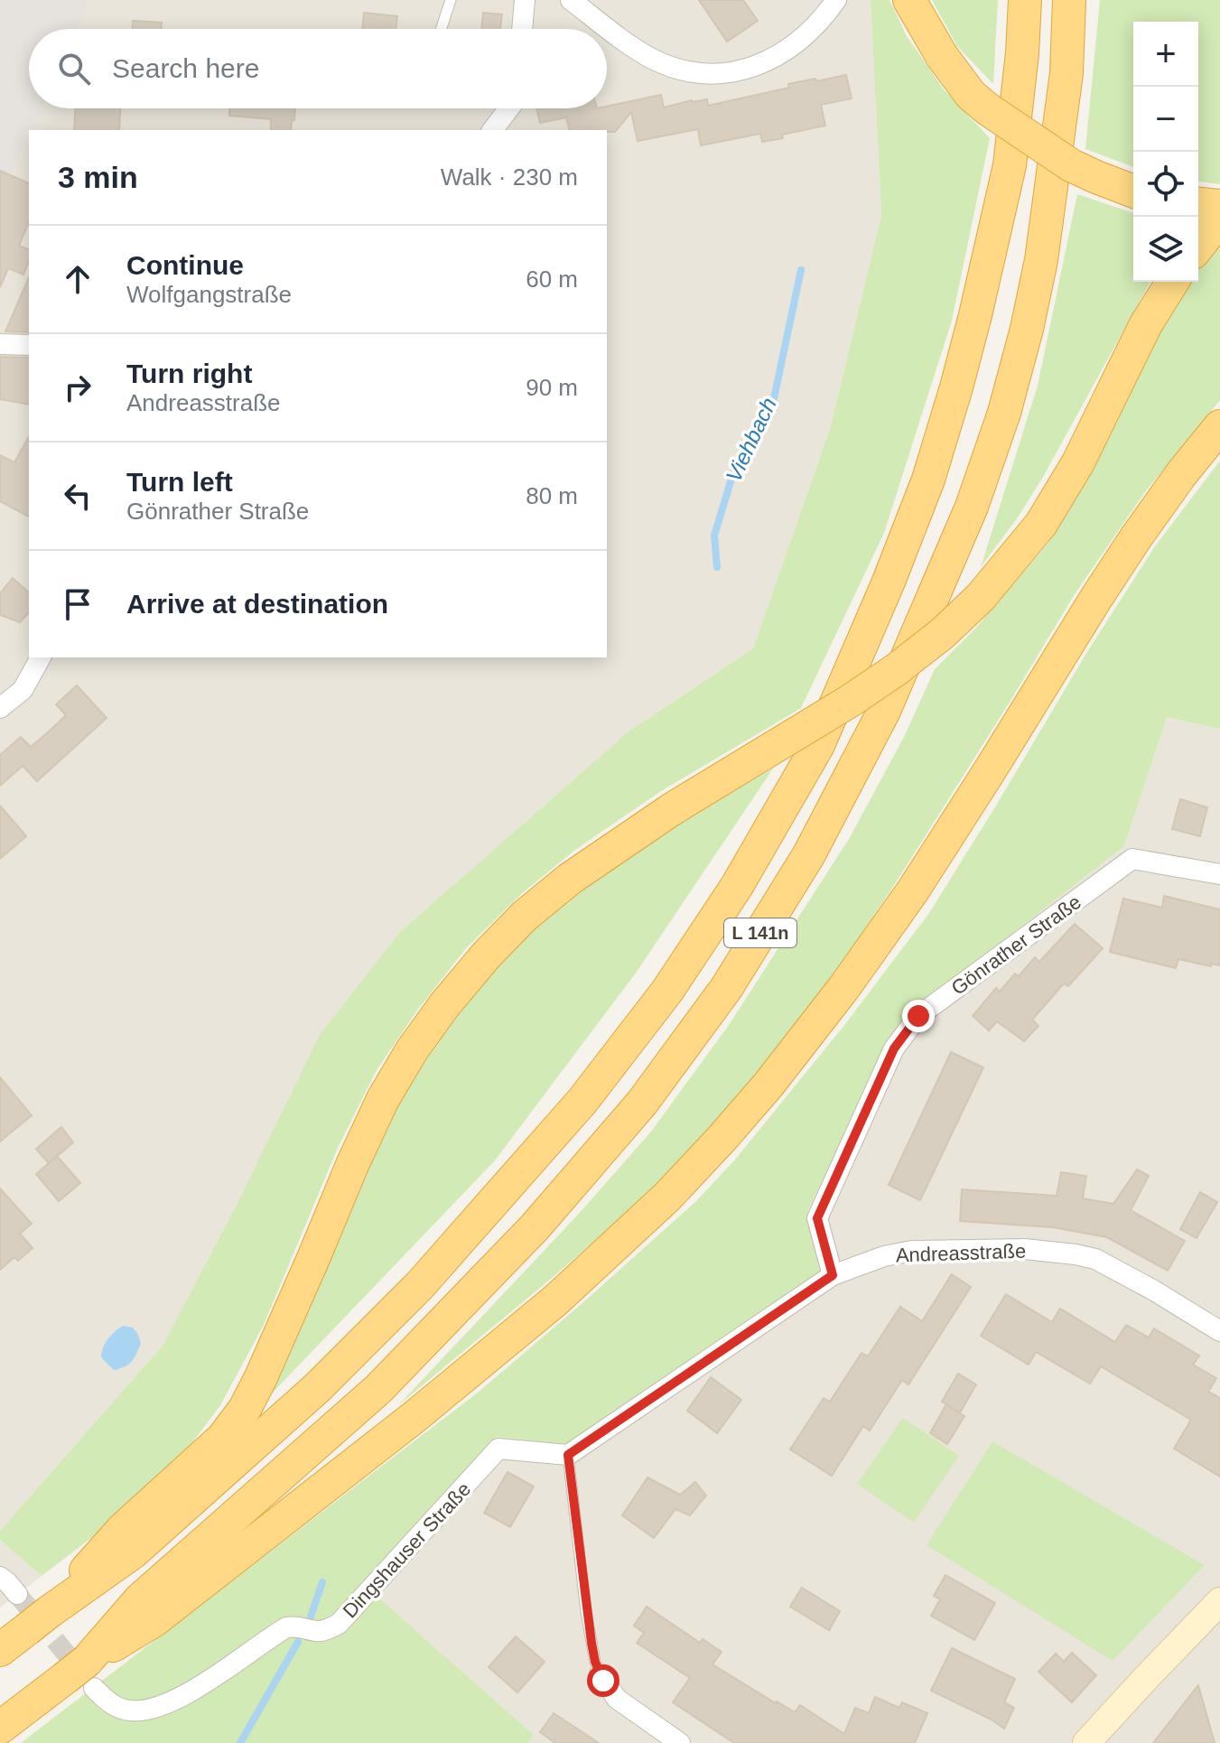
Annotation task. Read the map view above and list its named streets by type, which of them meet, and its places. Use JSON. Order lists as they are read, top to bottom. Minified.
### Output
{"streets":{"highway":["L 141n"],"street":["Gönrather Straße","Andreasstraße","Dingshauser Straße"]},"crossings":[["L 141n","Dingshauser Straße"],["Gönrather Straße","Andreasstraße"],["Andreasstraße","Dingshauser Straße"]],"water":["Viehbach"],"page":{"map_buttons":["+","−"],"search":"Search here","heading":["3 min","Walk · 230 m"],"list":[["Continue","Wolfgangstraße","60 m"],["Turn right","Andreasstraße","90 m"],["Turn left","Gönrather Straße","80 m"],"Arrive at destination"]}}
